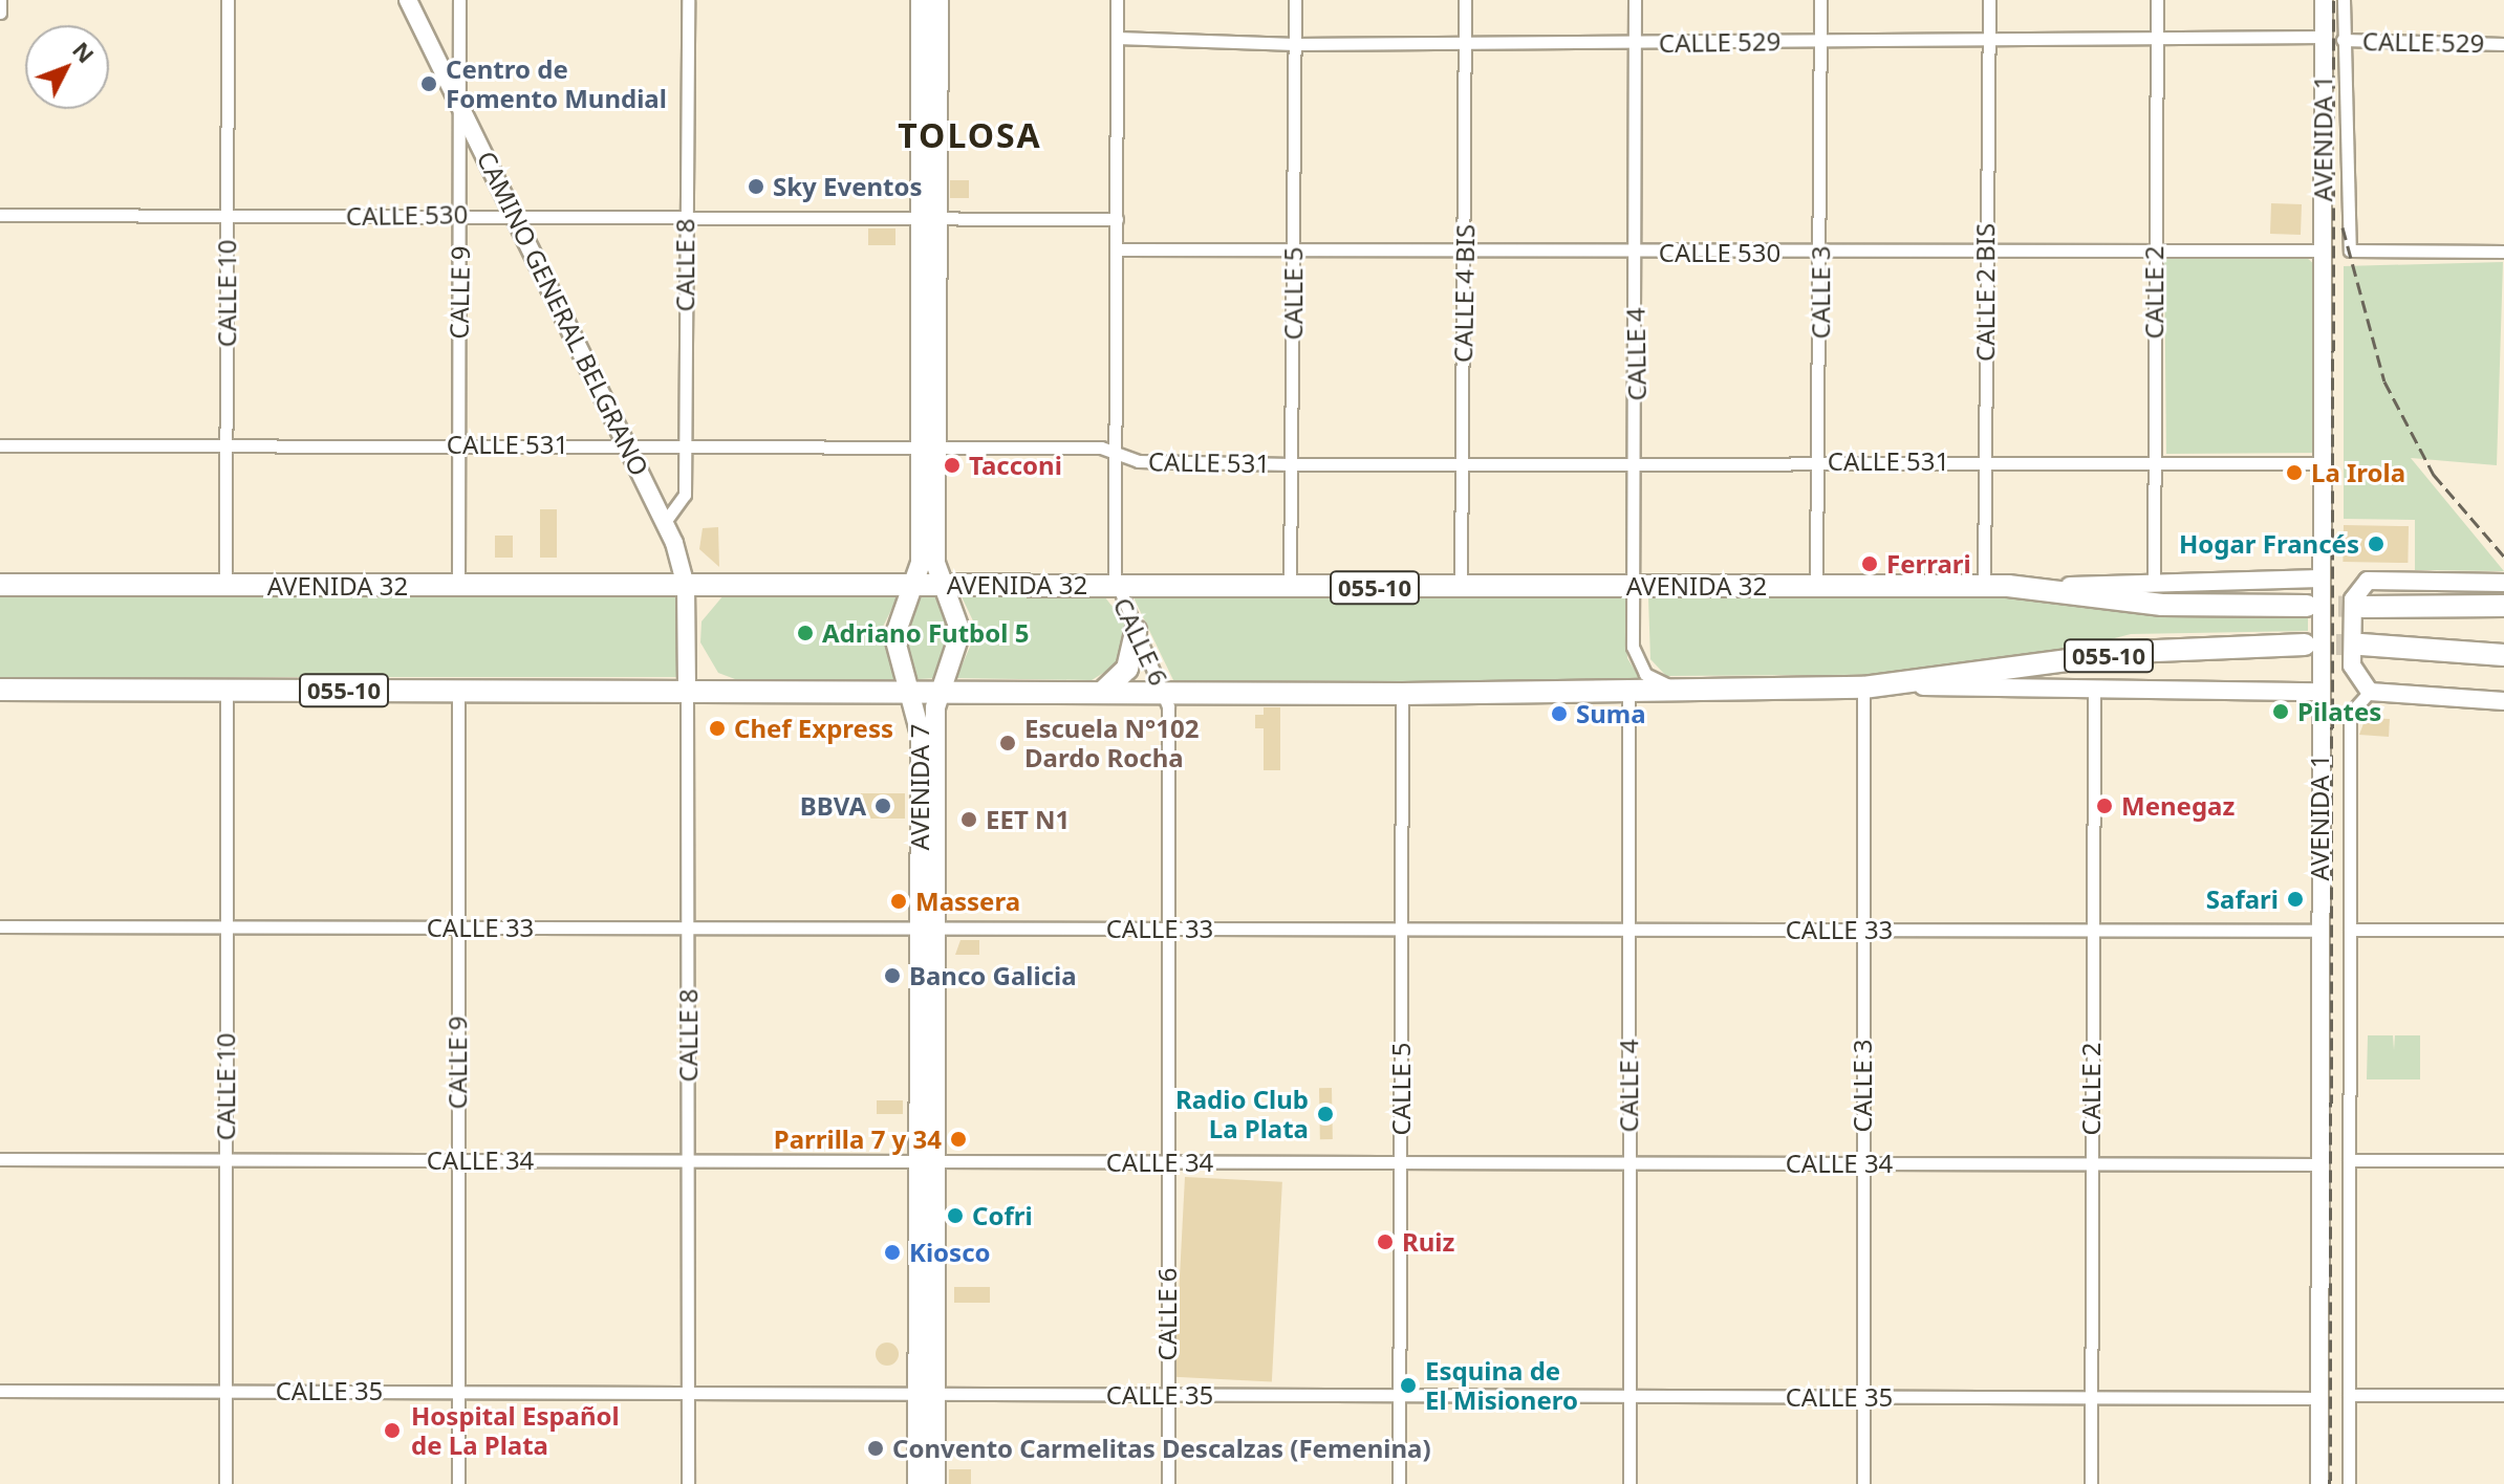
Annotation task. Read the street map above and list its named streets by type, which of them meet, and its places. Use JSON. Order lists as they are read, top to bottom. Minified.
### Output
{"streets":{"highway":["AVENIDA 32","055-10"],"main road":["AVENIDA 7"],"street":["CALLE 529","AVENIDA 1","CALLE 530","CALLE 8","CALLE 9","CALLE 3","CALLE 2 BIS","CALLE 2","CALLE 10","CALLE 5","CALLE 4 BIS","CAMINO GENERAL BELGRANO","CALLE 4","CALLE 531","CALLE 6","CALLE 33","CALLE 34","CALLE 35"]},"crossings":[["CALLE 529","AVENIDA 1"],["CALLE 529","CALLE 3"],["CALLE 529","CALLE 2 BIS"],["CALLE 529","CALLE 2"],["CALLE 529","CALLE 5"],["CALLE 529","CALLE 4 BIS"],["CALLE 529","CALLE 4"],["CALLE 529","CALLE 6"],["AVENIDA 1","CALLE 530"],["AVENIDA 1","CALLE 531"],["AVENIDA 1","AVENIDA 32"],["AVENIDA 1","CALLE 33"],["AVENIDA 1","CALLE 34"],["AVENIDA 1","CALLE 35"],["CALLE 530","CALLE 8"],["CALLE 530","CALLE 9"],["CALLE 530","CALLE 3"],["CALLE 530","CALLE 2 BIS"],["CALLE 530","CALLE 2"],["CALLE 530","CALLE 10"],["CALLE 530","CALLE 5"],["CALLE 530","CALLE 4 BIS"],["CALLE 530","CAMINO GENERAL BELGRANO"],["CALLE 530","CALLE 4"],["CALLE 530","CALLE 6"],["CALLE 530","AVENIDA 7"],["CALLE 8","CAMINO GENERAL BELGRANO"],["CALLE 8","CALLE 531"],["CALLE 8","AVENIDA 32"],["CALLE 8","055-10"],["CALLE 8","CALLE 33"],["CALLE 8","CALLE 34"],["CALLE 8","CALLE 35"],["CALLE 9","CAMINO GENERAL BELGRANO"],["CALLE 9","CALLE 531"],["CALLE 9","AVENIDA 32"],["CALLE 9","055-10"],["CALLE 9","CALLE 33"],["CALLE 9","CALLE 34"],["CALLE 9","CALLE 35"],["CALLE 3","CALLE 531"],["CALLE 3","AVENIDA 32"],["CALLE 3","055-10"],["CALLE 3","CALLE 33"],["CALLE 3","CALLE 34"],["CALLE 3","CALLE 35"],["CALLE 2 BIS","CALLE 531"],["CALLE 2 BIS","AVENIDA 32"],["CALLE 2","CALLE 531"],["CALLE 2","AVENIDA 32"],["CALLE 2","CALLE 33"],["CALLE 2","CALLE 34"],["CALLE 2","CALLE 35"],["CALLE 10","CALLE 531"],["CALLE 10","AVENIDA 32"],["CALLE 10","055-10"],["CALLE 10","CALLE 33"],["CALLE 10","CALLE 34"],["CALLE 10","CALLE 35"],["CALLE 5","CALLE 531"],["CALLE 5","AVENIDA 32"],["CALLE 5","055-10"],["CALLE 5","CALLE 33"],["CALLE 5","CALLE 34"],["CALLE 5","CALLE 35"],["CALLE 4 BIS","CALLE 531"],["CALLE 4 BIS","AVENIDA 32"],["CAMINO GENERAL BELGRANO","CALLE 531"],["CAMINO GENERAL BELGRANO","AVENIDA 32"],["CALLE 4","CALLE 531"],["CALLE 4","AVENIDA 32"],["CALLE 4","055-10"],["CALLE 4","CALLE 33"],["CALLE 4","CALLE 34"],["CALLE 4","CALLE 35"],["CALLE 531","CALLE 6"],["CALLE 531","AVENIDA 7"],["AVENIDA 32","CALLE 6"],["AVENIDA 32","AVENIDA 7"],["055-10","CALLE 6"],["055-10","AVENIDA 7"],["CALLE 6","CALLE 33"],["CALLE 6","CALLE 34"],["CALLE 6","CALLE 35"],["AVENIDA 7","CALLE 33"],["AVENIDA 7","CALLE 34"],["AVENIDA 7","CALLE 35"]],"districts":["TOLOSA"],"places":["Centro de Fomento Mundial","Sky Eventos","Tacconi","La Irola","Hogar Francés","Ferrari","Adriano Futbol 5","Pilates","Suma","Chef Express","Escuela N°102 Dardo Rocha","BBVA","Menegaz","EET N1","Safari","Massera","Banco Galicia","Radio Club La Plata","Parrilla 7 y 34","Cofri","Ruiz","Kiosco","Esquina de El Misionero","Hospital Español de La Plata","Convento Carmelitas Descalzas (Femenina)"],"north":"top right"}
